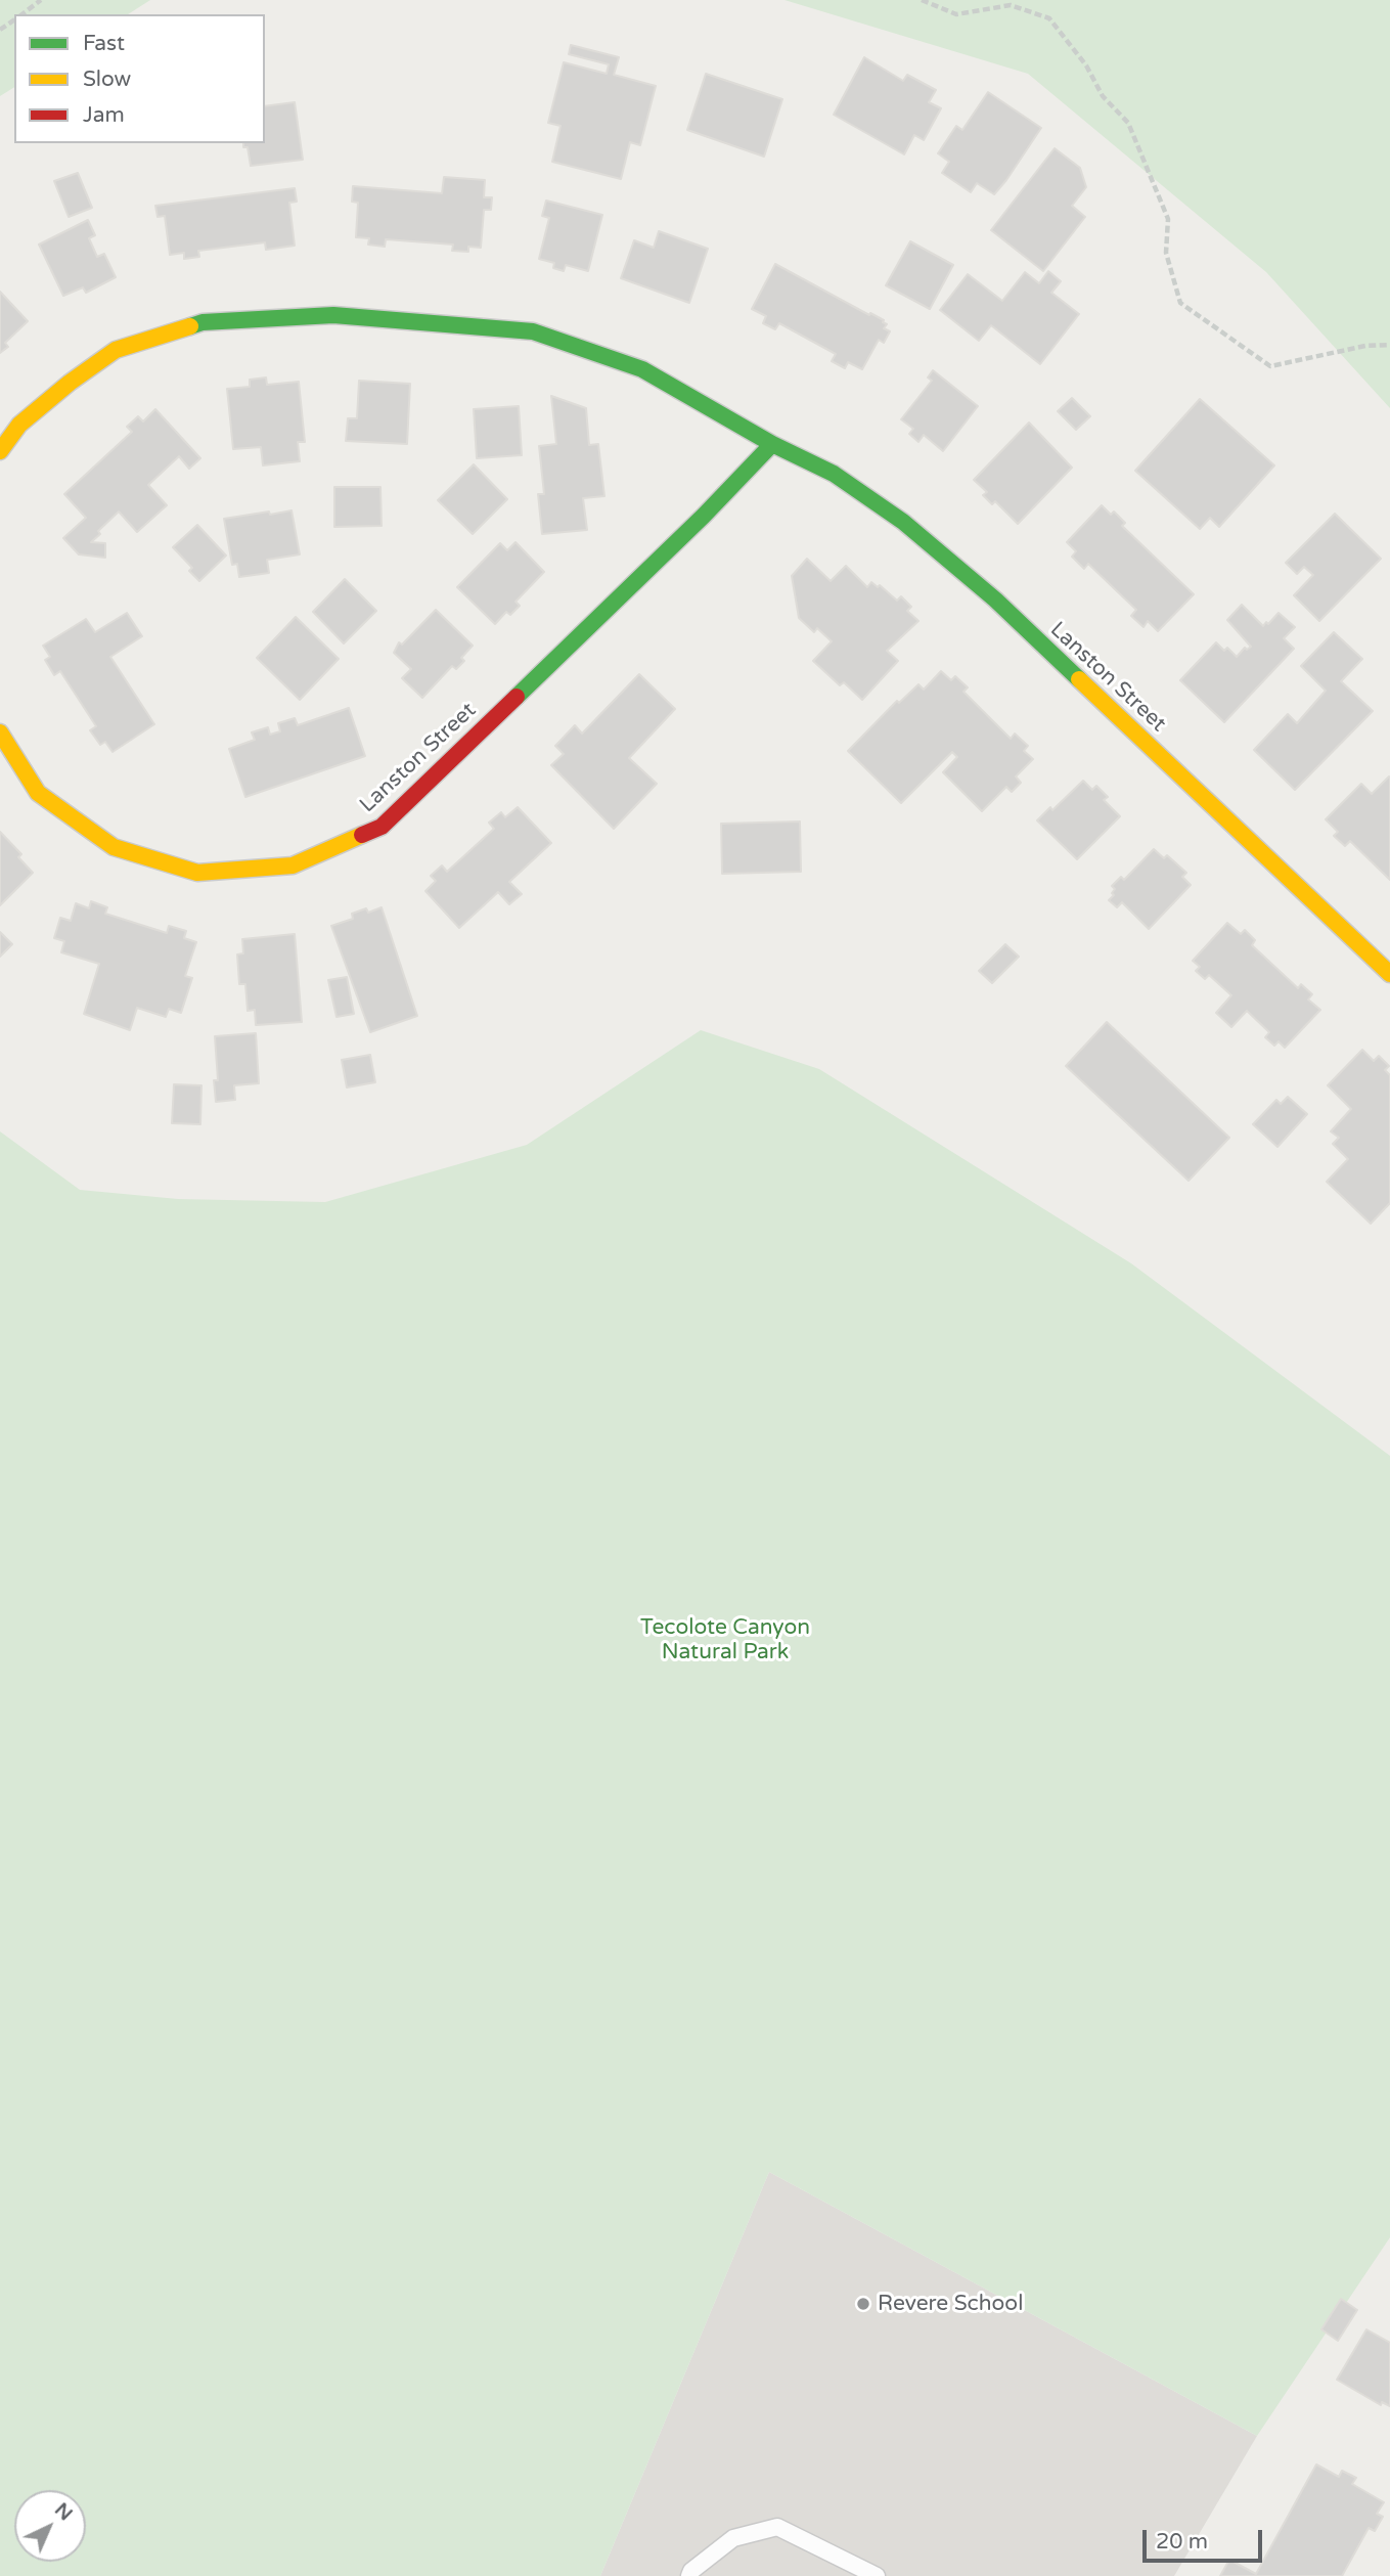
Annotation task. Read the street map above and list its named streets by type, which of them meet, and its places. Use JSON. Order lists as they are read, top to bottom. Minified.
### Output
{"streets":{"street":["Lanston Street"]},"parks":["Tecolote Canyon Natural Park"],"places":["Revere School"],"legend":["Fast","Slow","Jam"],"scale_bar":"20 m","north":"top right"}
